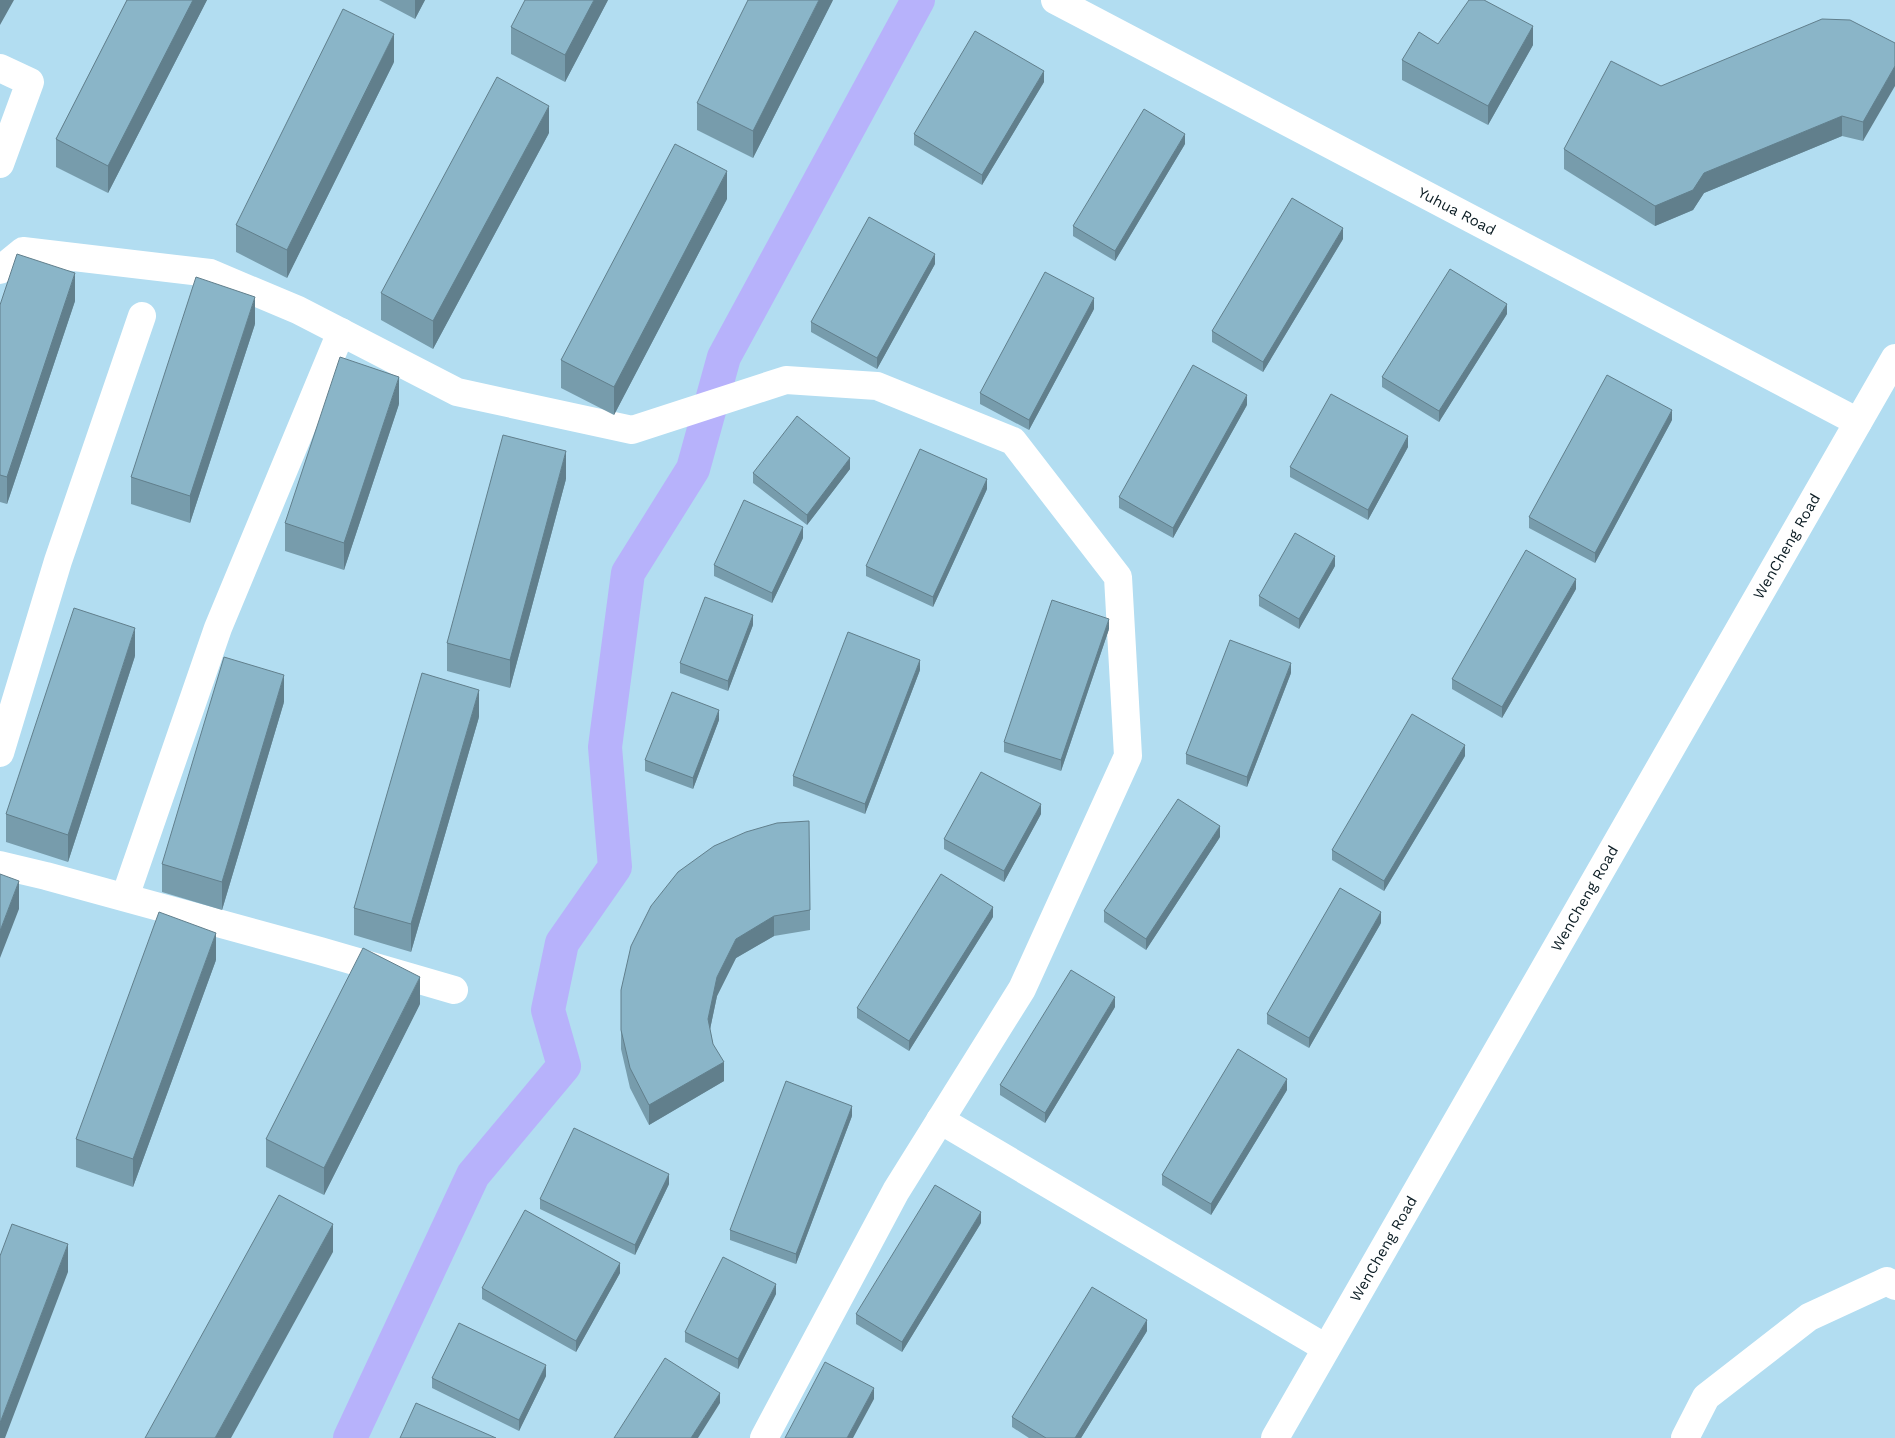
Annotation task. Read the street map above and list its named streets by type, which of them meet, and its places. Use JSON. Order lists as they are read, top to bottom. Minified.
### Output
{"streets":{"street":["Yuhua Road","WenCheng Road"]},"crossings":[["Yuhua Road","WenCheng Road"]]}
